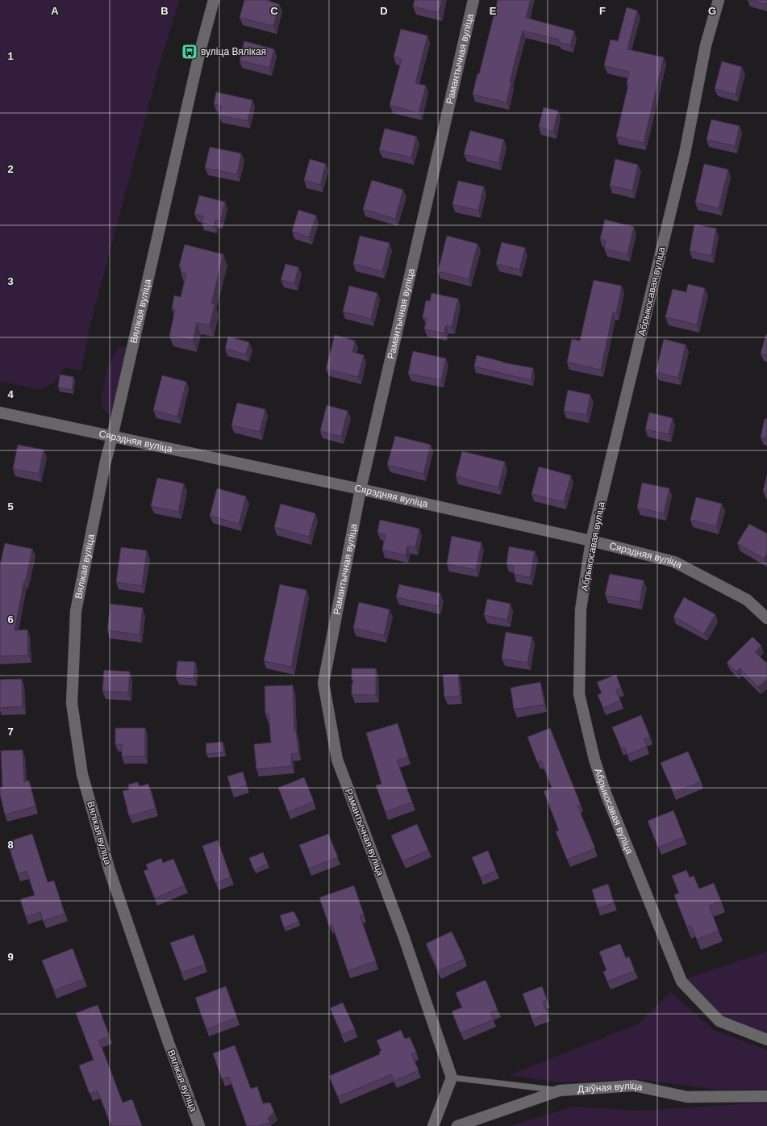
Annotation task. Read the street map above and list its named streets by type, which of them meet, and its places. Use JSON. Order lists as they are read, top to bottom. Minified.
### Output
{"streets":{"street":["Рамантычная вуліца","Абрыкосавая вуліца","Вялікая вуліца","Сярэдняя вуліца","Дзіўная вуліца"]},"crossings":[["Рамантычная вуліца","Сярэдняя вуліца"],["Абрыкосавая вуліца","Сярэдняя вуліца"],["Вялікая вуліца","Сярэдняя вуліца"]],"places":{"bus stop":["вуліца Вялікая"]},"grid":{"columns":["A","B","C","D","E","F","G"],"rows":["1","2","3","4","5","6","7","8","9"]}}
